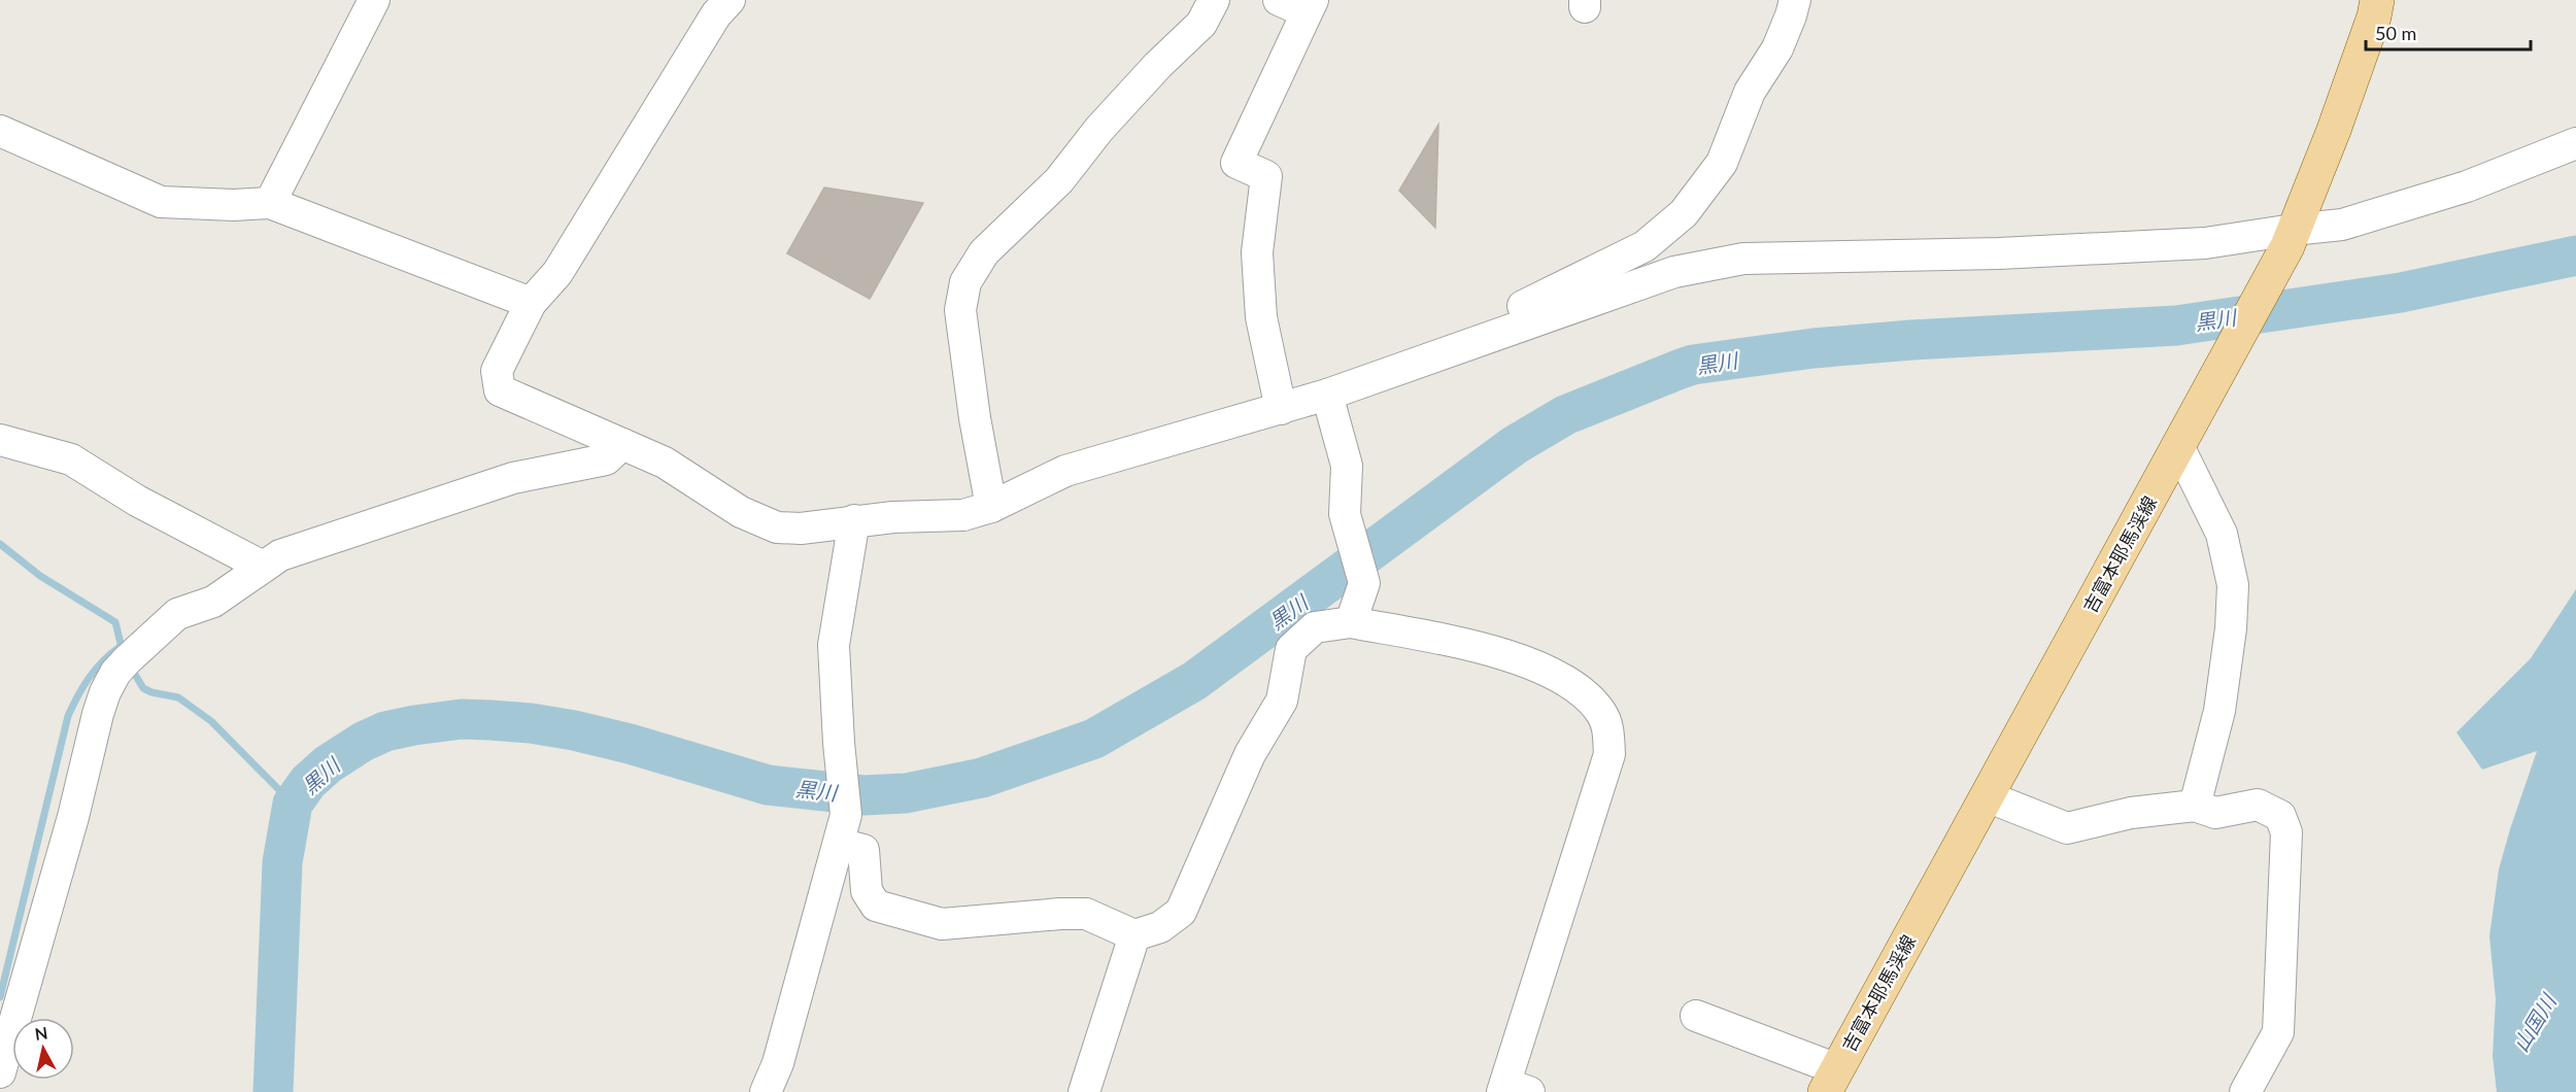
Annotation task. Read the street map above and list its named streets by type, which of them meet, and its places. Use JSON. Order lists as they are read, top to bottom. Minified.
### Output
{"streets":{"main road":["吉富本耶馬渓線"]},"water":["黒川","山国川"],"scale_bar":"50 m","north":"top"}
